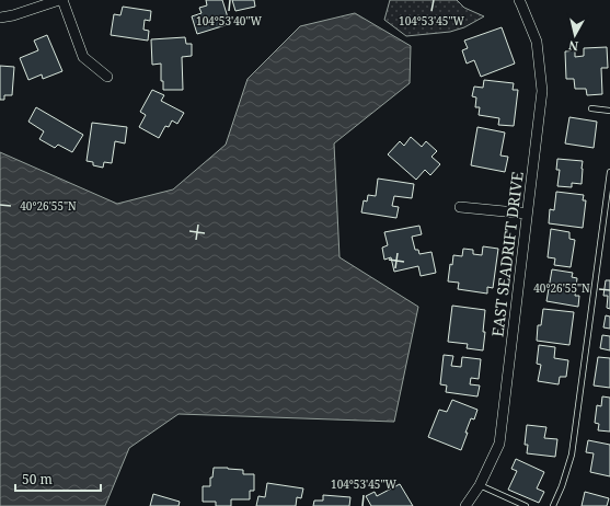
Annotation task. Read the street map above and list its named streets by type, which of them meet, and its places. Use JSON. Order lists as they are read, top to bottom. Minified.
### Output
{"streets":{"street":["EAST SEADRIFT DRIVE"]},"scale_bar":"50 m","north":"bottom","coordinates":["104°53'40\"W","104°53'45\"W","40°26'55\"N"]}
